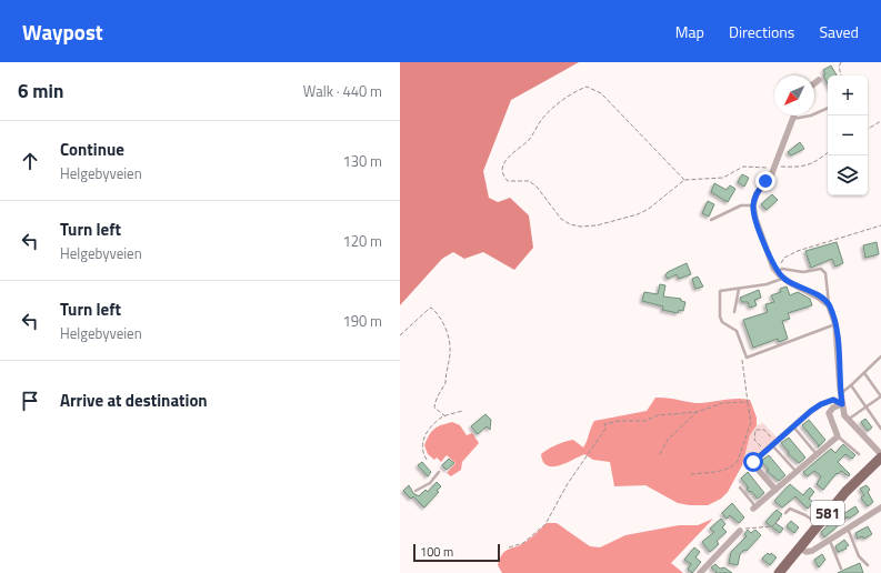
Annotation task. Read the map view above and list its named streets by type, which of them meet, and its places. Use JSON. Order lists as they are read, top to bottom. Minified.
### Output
{"streets":{"main road":["581"]},"scale_bar":"100 m","north":"bottom left","page":{"header":"Waypost","nav":["Map","Directions","Saved"],"heading":["6 min","Walk · 440 m"],"map_buttons":["+","−"],"list":[["Continue","Helgebyveien","130 m"],["Turn left","Helgebyveien","120 m"],["Turn left","Helgebyveien","190 m"],"Arrive at destination"],"scale":"100 m"}}
